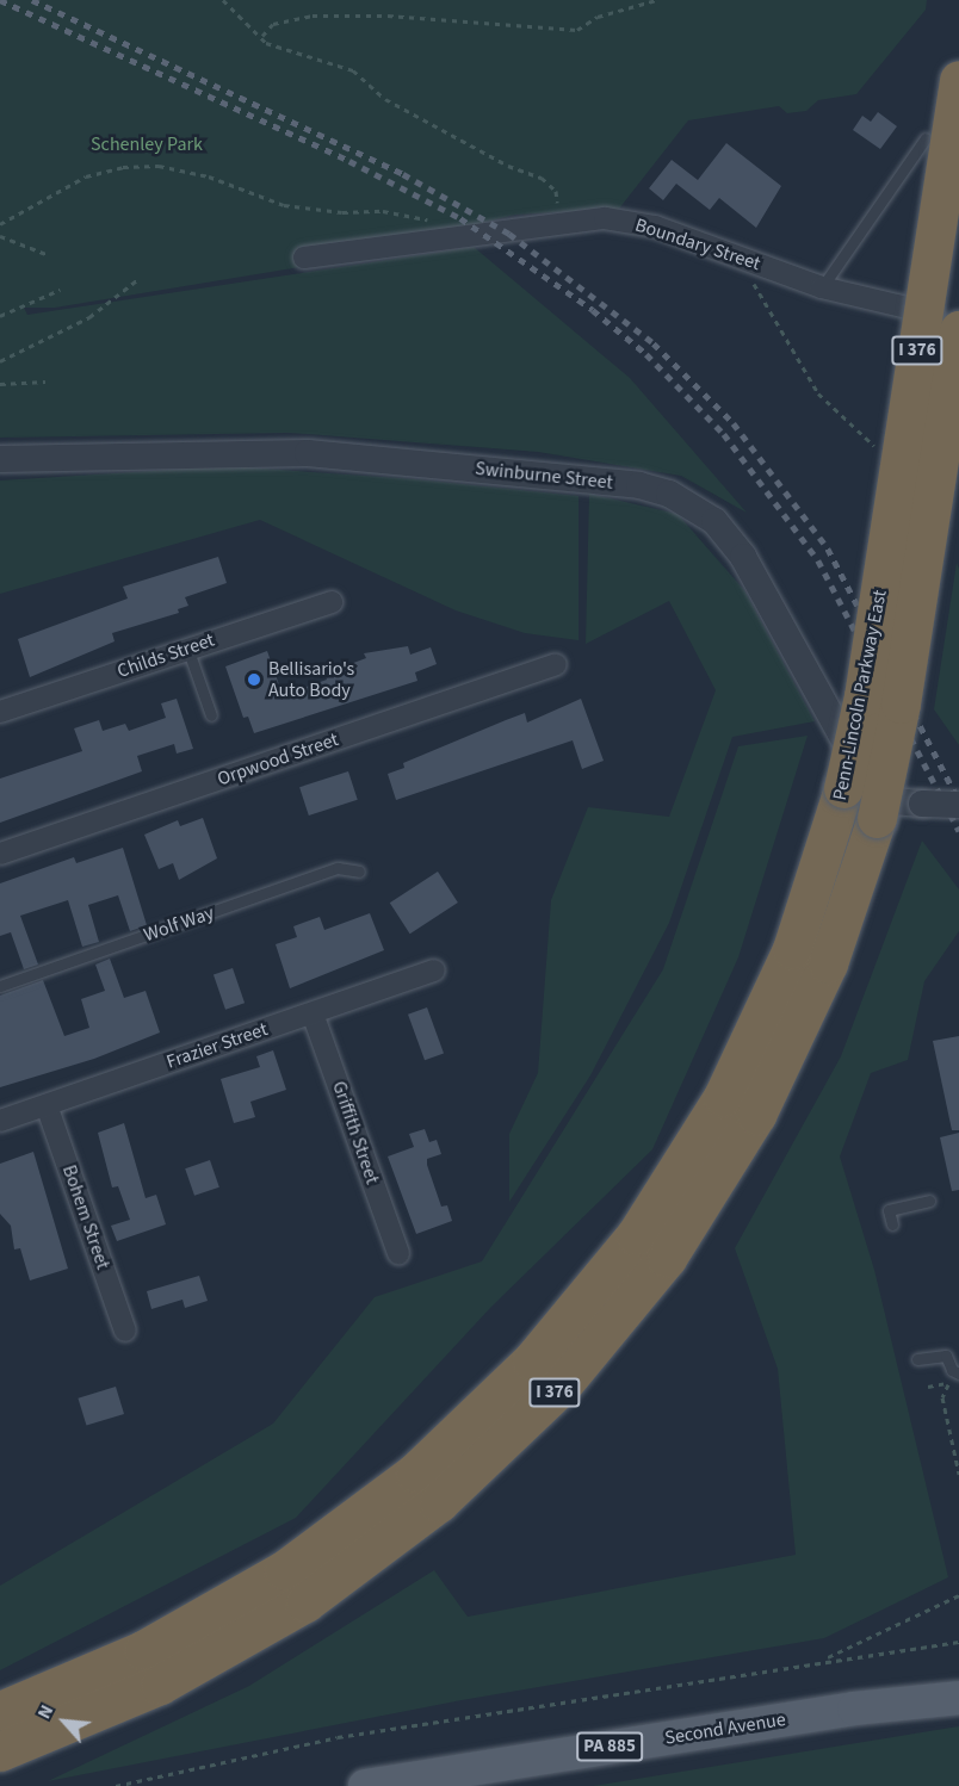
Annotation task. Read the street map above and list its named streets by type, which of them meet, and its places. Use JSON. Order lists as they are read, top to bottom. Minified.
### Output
{"streets":{"highway":["I 376","Penn-Lincoln Parkway East"],"main road":["Second Avenue","PA 885"],"street":["Boundary Street","Swinburne Street","Childs Street","Orpwood Street","Frazier Street","Griffith Street","Bohem Street"],"lane":["Wolf Way"]},"crossings":[["Frazier Street","Griffith Street"],["Frazier Street","Bohem Street"]],"parks":["Schenley Park"],"places":["Bellisario's Auto Body"],"north":"top left"}
